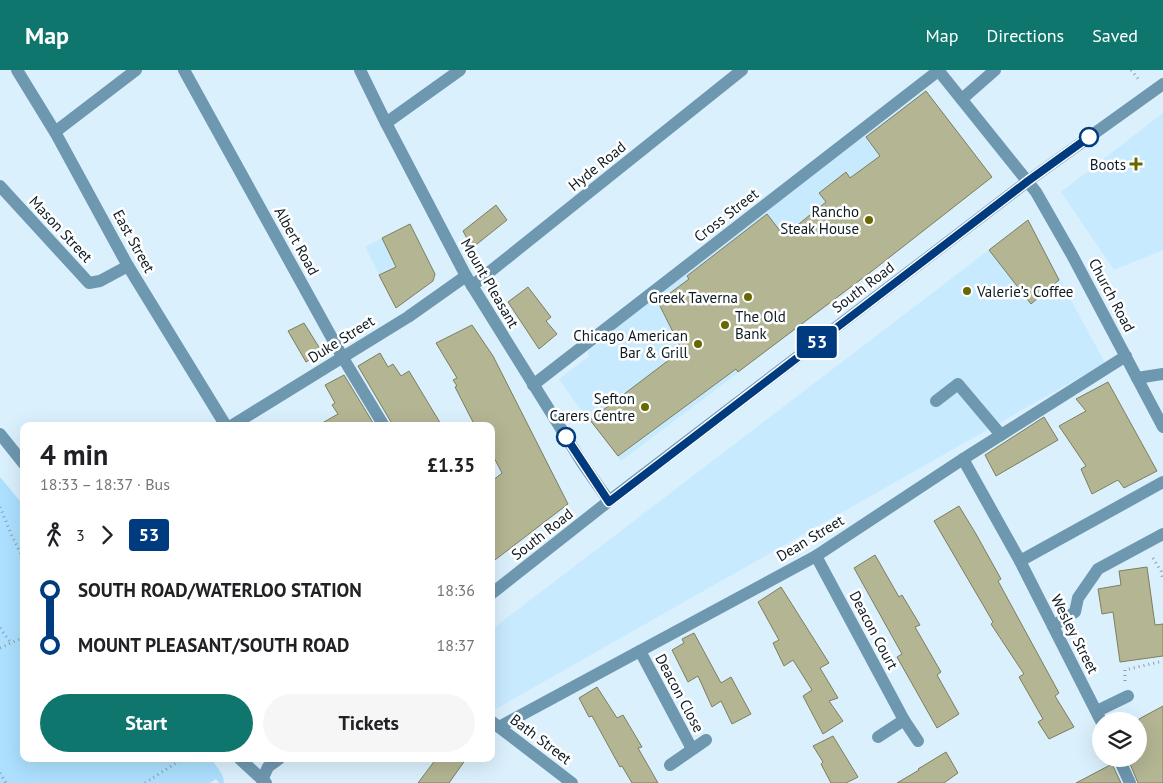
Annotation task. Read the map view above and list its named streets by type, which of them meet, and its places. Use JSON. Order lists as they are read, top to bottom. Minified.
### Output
{"streets":{"street":["Hyde Road","Cross Street","Mason Street","East Street","Albert Road","Mount Pleasant","South Road","Church Road","Duke Street","Dean Street","Deacon Court","Wesley Street","Deacon Close","Bath Street"]},"crossings":[["Hyde Road","Mount Pleasant"],["Hyde Road","Duke Street"],["Cross Street","Mount Pleasant"],["Cross Street","Church Road"],["Mason Street","East Street"],["Albert Road","Duke Street"],["Mount Pleasant","South Road"],["Mount Pleasant","Duke Street"],["South Road","Church Road"],["Church Road","Dean Street"],["Dean Street","Deacon Court"],["Dean Street","Wesley Street"],["Dean Street","Deacon Close"],["Dean Street","Bath Street"]],"places":{"health":["Boots"],"other":["Rancho Steak House","Valerie’s Coffee","Greek Taverna","The Old Bank","Chicago American Bar & Grill","Sefton Carers Centre"]},"lines":["bus line 53"],"page":{"header":"Map","nav":["Map","Directions","Saved"],"on_map":"53","heading":["4 min","18:33 – 18:37 · Bus","£1.35"],"legs":["3","53"],"list":[{"name":"SOUTH ROAD/WATERLOO STATION","value":"18:36"},{"name":"MOUNT PLEASANT/SOUTH ROAD","value":"18:37"}],"buttons":["Start","Tickets"]}}
